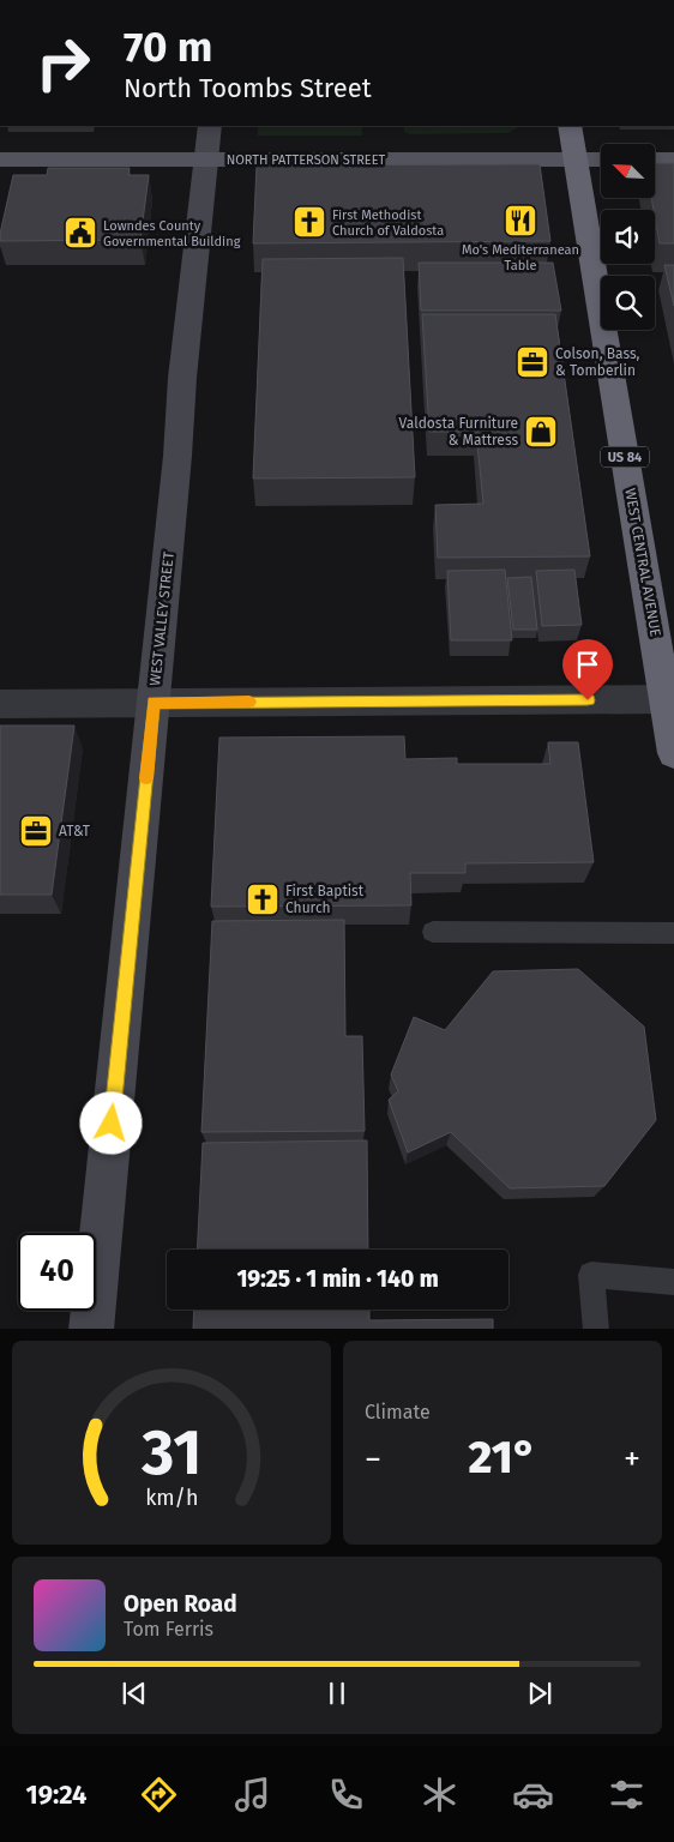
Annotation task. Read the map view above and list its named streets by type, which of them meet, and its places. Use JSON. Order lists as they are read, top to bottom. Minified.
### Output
{"streets":{"highway":["US 84","WEST CENTRAL AVENUE"],"main road":["NORTH PATTERSON STREET"],"street":["WEST VALLEY STREET"]},"crossings":[["NORTH PATTERSON STREET","WEST CENTRAL AVENUE"],["NORTH PATTERSON STREET","WEST VALLEY STREET"]],"places":{"restaurant":["Mo's Mediterranean Table"],"church":["First Methodist Church of Valdosta","First Baptist Church"],"public building":["Lowndes County Governmental Building"],"office":["Colson, Bass, & Tomberlin","AT&T"],"shop":["Valdosta Furniture & Mattress"]},"north":"top left","page":{"turn":["70 m","North Toombs Street"],"limit":"40","trip":"19:25 · 1 min · 140 m","tile":"Climate","heat":["−","21°","+"],"song":["Open Road","Tom Ferris"],"tabs":"19:24","gauge":["31","km/h"]}}
